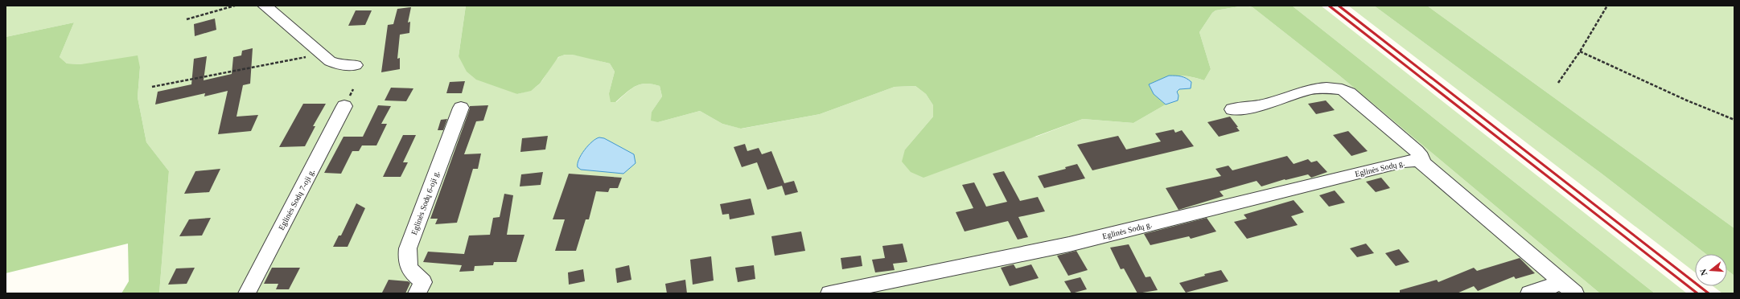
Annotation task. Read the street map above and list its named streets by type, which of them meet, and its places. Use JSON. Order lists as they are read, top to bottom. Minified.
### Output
{"streets":{"street":["Eglinės Sodų g.","Eglinės Sodų 7-oji g.","Eglinės Sodų 6-oji g."]},"north":"left"}
